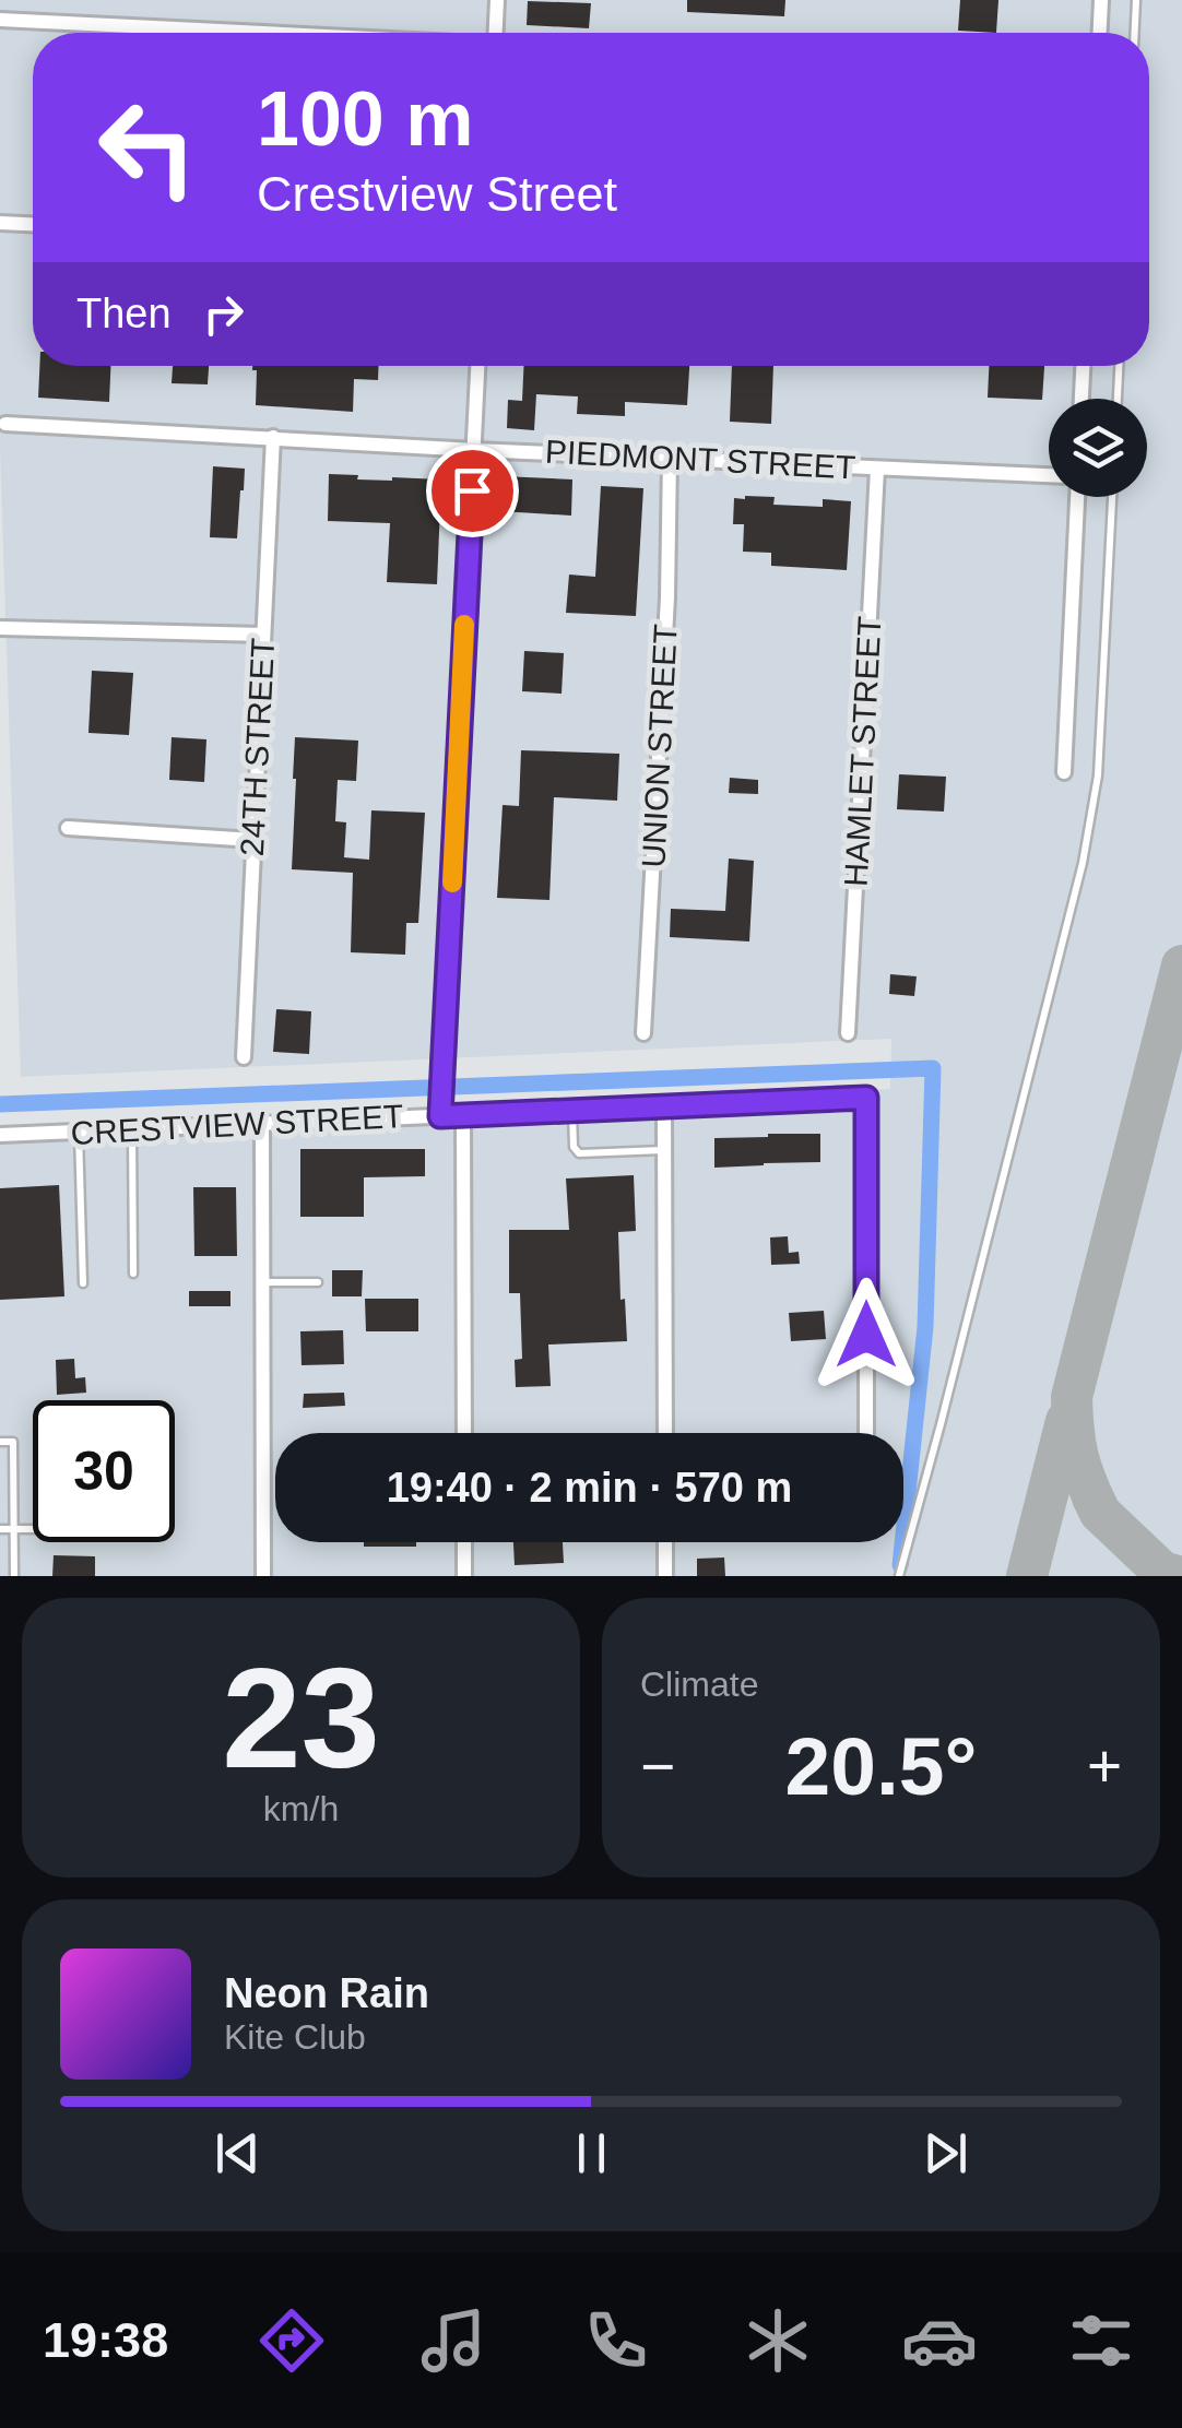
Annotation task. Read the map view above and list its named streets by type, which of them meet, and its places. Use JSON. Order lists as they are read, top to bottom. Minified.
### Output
{"streets":{"street":["PIEDMONT STREET","UNION STREET","24TH STREET","HAMLET STREET","CRESTVIEW STREET"]},"crossings":[["PIEDMONT STREET","UNION STREET"],["PIEDMONT STREET","24TH STREET"],["PIEDMONT STREET","HAMLET STREET"]],"page":{"turn":["100 m","Crestview Street"],"then":"Then","limit":"30","trip":"19:40 · 2 min · 570 m","tile":[["23","km/h"],"Climate"],"heat":["−","20.5°","+"],"song":["Neon Rain","Kite Club"],"tabs":"19:38"}}
